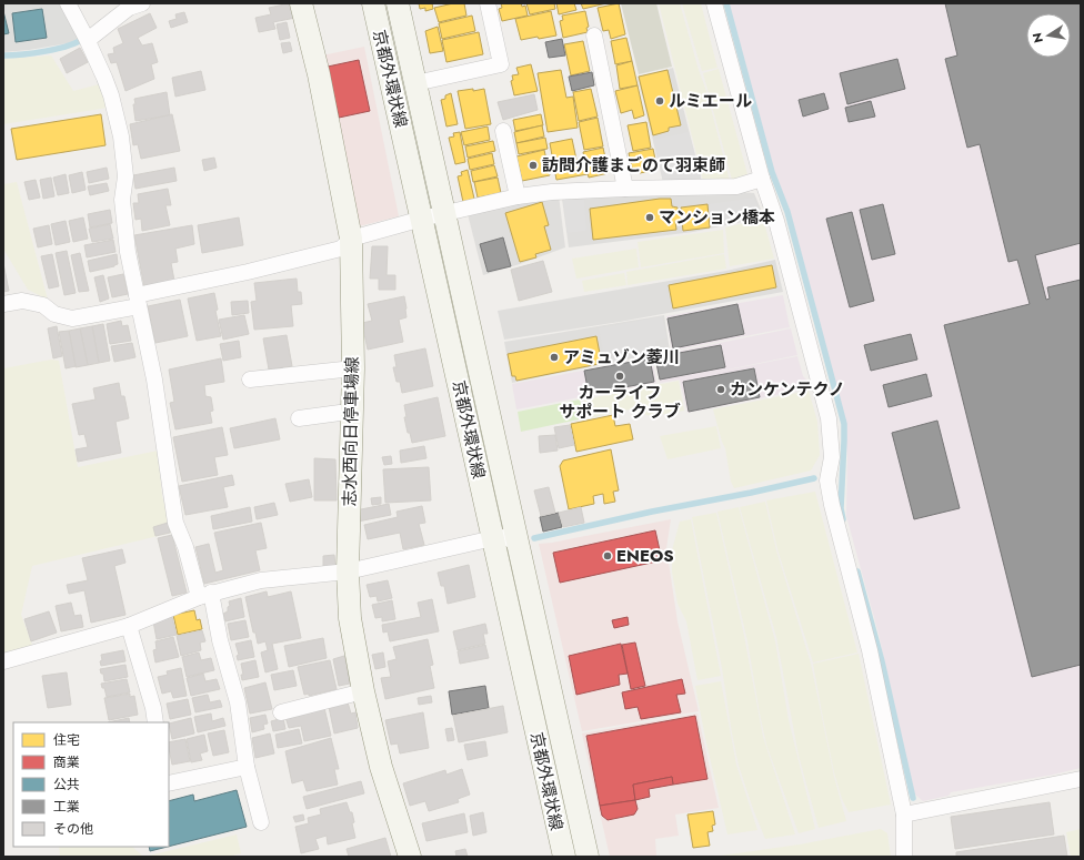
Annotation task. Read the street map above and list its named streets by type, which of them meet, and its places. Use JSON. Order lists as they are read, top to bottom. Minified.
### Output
{"streets":{"street":["京都外環状線","志水西向日停車場線"]},"places":["ルミエール","訪問介護まごのて羽束師","マンション橋本","アミュゾン菱川","カーライフ サポート クラブ","カンケンテクノ","ENEOS"],"legend":["住宅","商業","公共","工業","その他"],"north":"left"}
